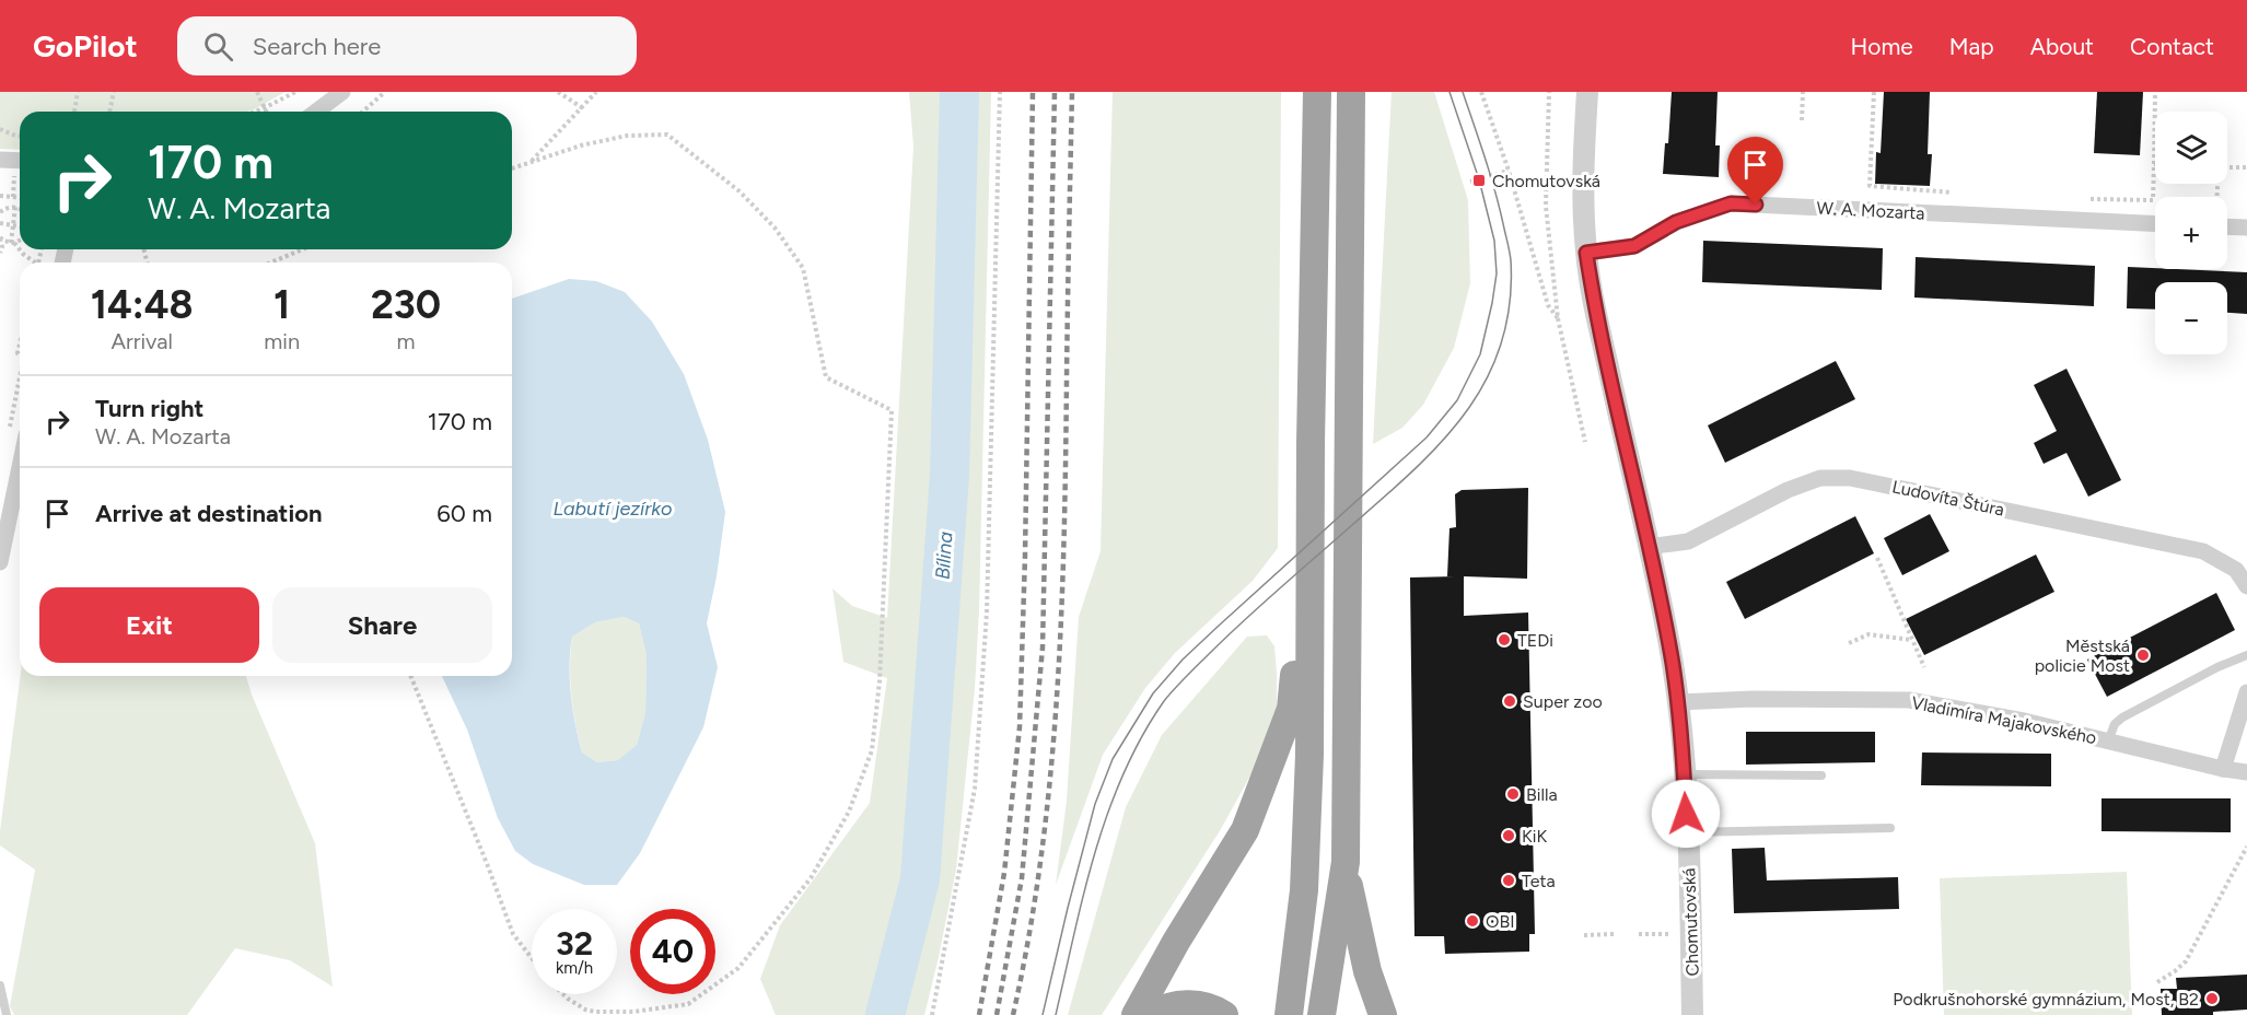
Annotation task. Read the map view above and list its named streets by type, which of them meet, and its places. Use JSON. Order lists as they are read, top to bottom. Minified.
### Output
{"streets":{"street":["W. A. Mozarta","Ludovíta Štúra","Vladimíra Majakovského","Chomutovská"]},"crossings":[["W. A. Mozarta","Chomutovská"],["Ludovíta Štúra","Chomutovská"],["Vladimíra Majakovského","Chomutovská"]],"water":["Labutí jezírko","Bílina"],"places":{"transit":["Chomutovská"],"other":["TEDi","Městská policie Most","Super zoo","Billa","KiK","Teta","OBI","Podkrušnohorské gymnázium, Most, B2"]},"page":{"header":"GoPilot","search":"Search here","nav":["Home","Map","About","Contact"],"map_buttons":["+","−"],"turn":["170 m","W. A. Mozarta"],"eta":["14:48","Arrival","1","min","230","m"],"list":[{"name":"Turn right","note":"W. A. Mozarta","value":"170 m"},{"name":"Arrive at destination","value":"60 m"}],"buttons":["Exit","Share"],"speed":"32 km/h","limit":"40"}}
